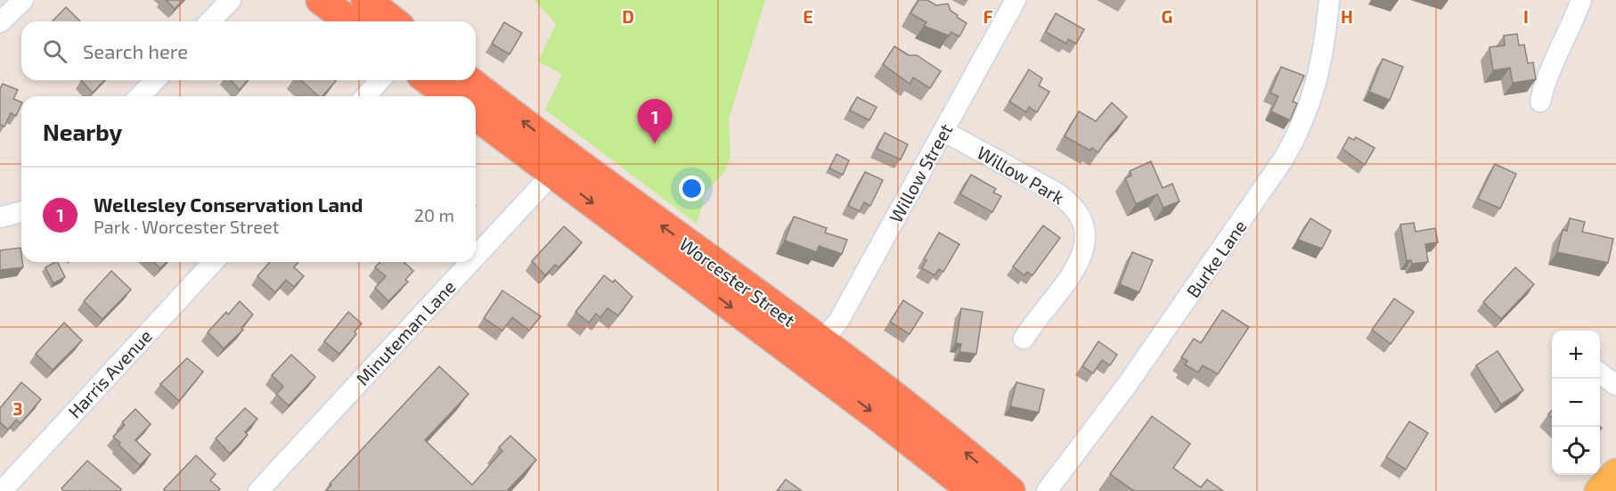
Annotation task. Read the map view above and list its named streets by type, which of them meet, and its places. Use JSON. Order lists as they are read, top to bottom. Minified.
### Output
{"streets":{"highway":["Worcester Street"],"street":["Willow Street","Willow Park","Burke Lane","Minuteman Lane","Harris Avenue"]},"crossings":[["Willow Street","Willow Park"],["Willow Street","Worcester Street"],["Worcester Street","Minuteman Lane"]],"page":{"search":"Search here","heading":"Nearby","pins":"1","list":[{"mark":"1","name":"Wellesley Conservation Land","note":"Park · Worcester Street","value":"20 m"}],"map_buttons":["+","−"]},"grid":{"columns":["D","E","F","G","H","I"],"rows":["3"]}}
